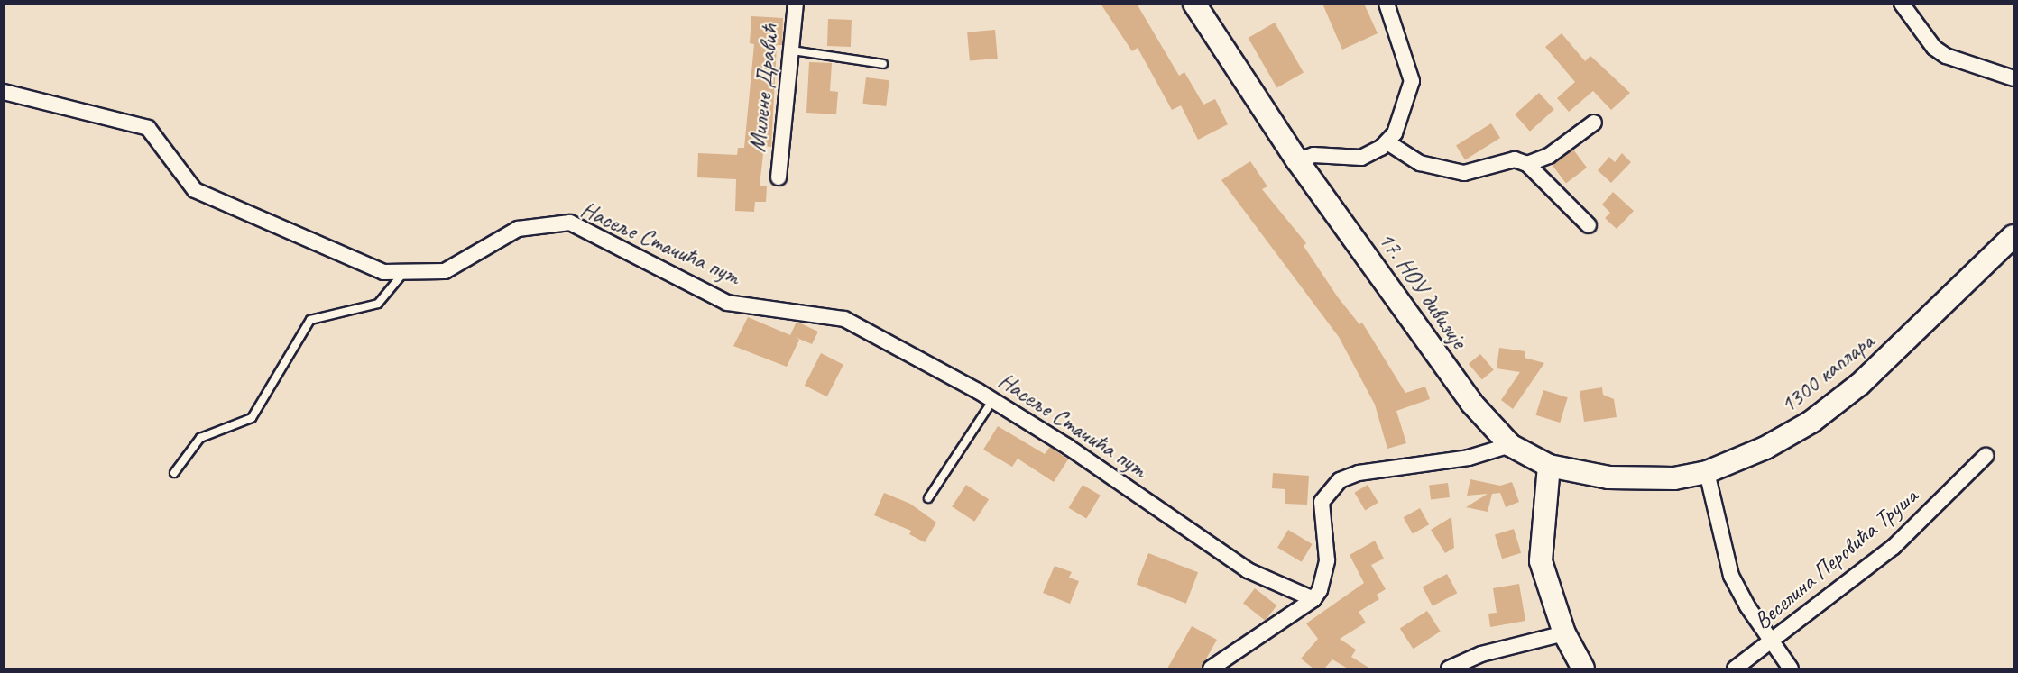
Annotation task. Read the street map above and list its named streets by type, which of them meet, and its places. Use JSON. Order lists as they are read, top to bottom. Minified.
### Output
{"streets":{"street":["Милене Дравић","Насеље Стачића пут","17. НОУ дивизије","1300 каплара","Веселина Перовића Труша"]},"crossings":[["17. НОУ дивизије","1300 каплара"]]}
